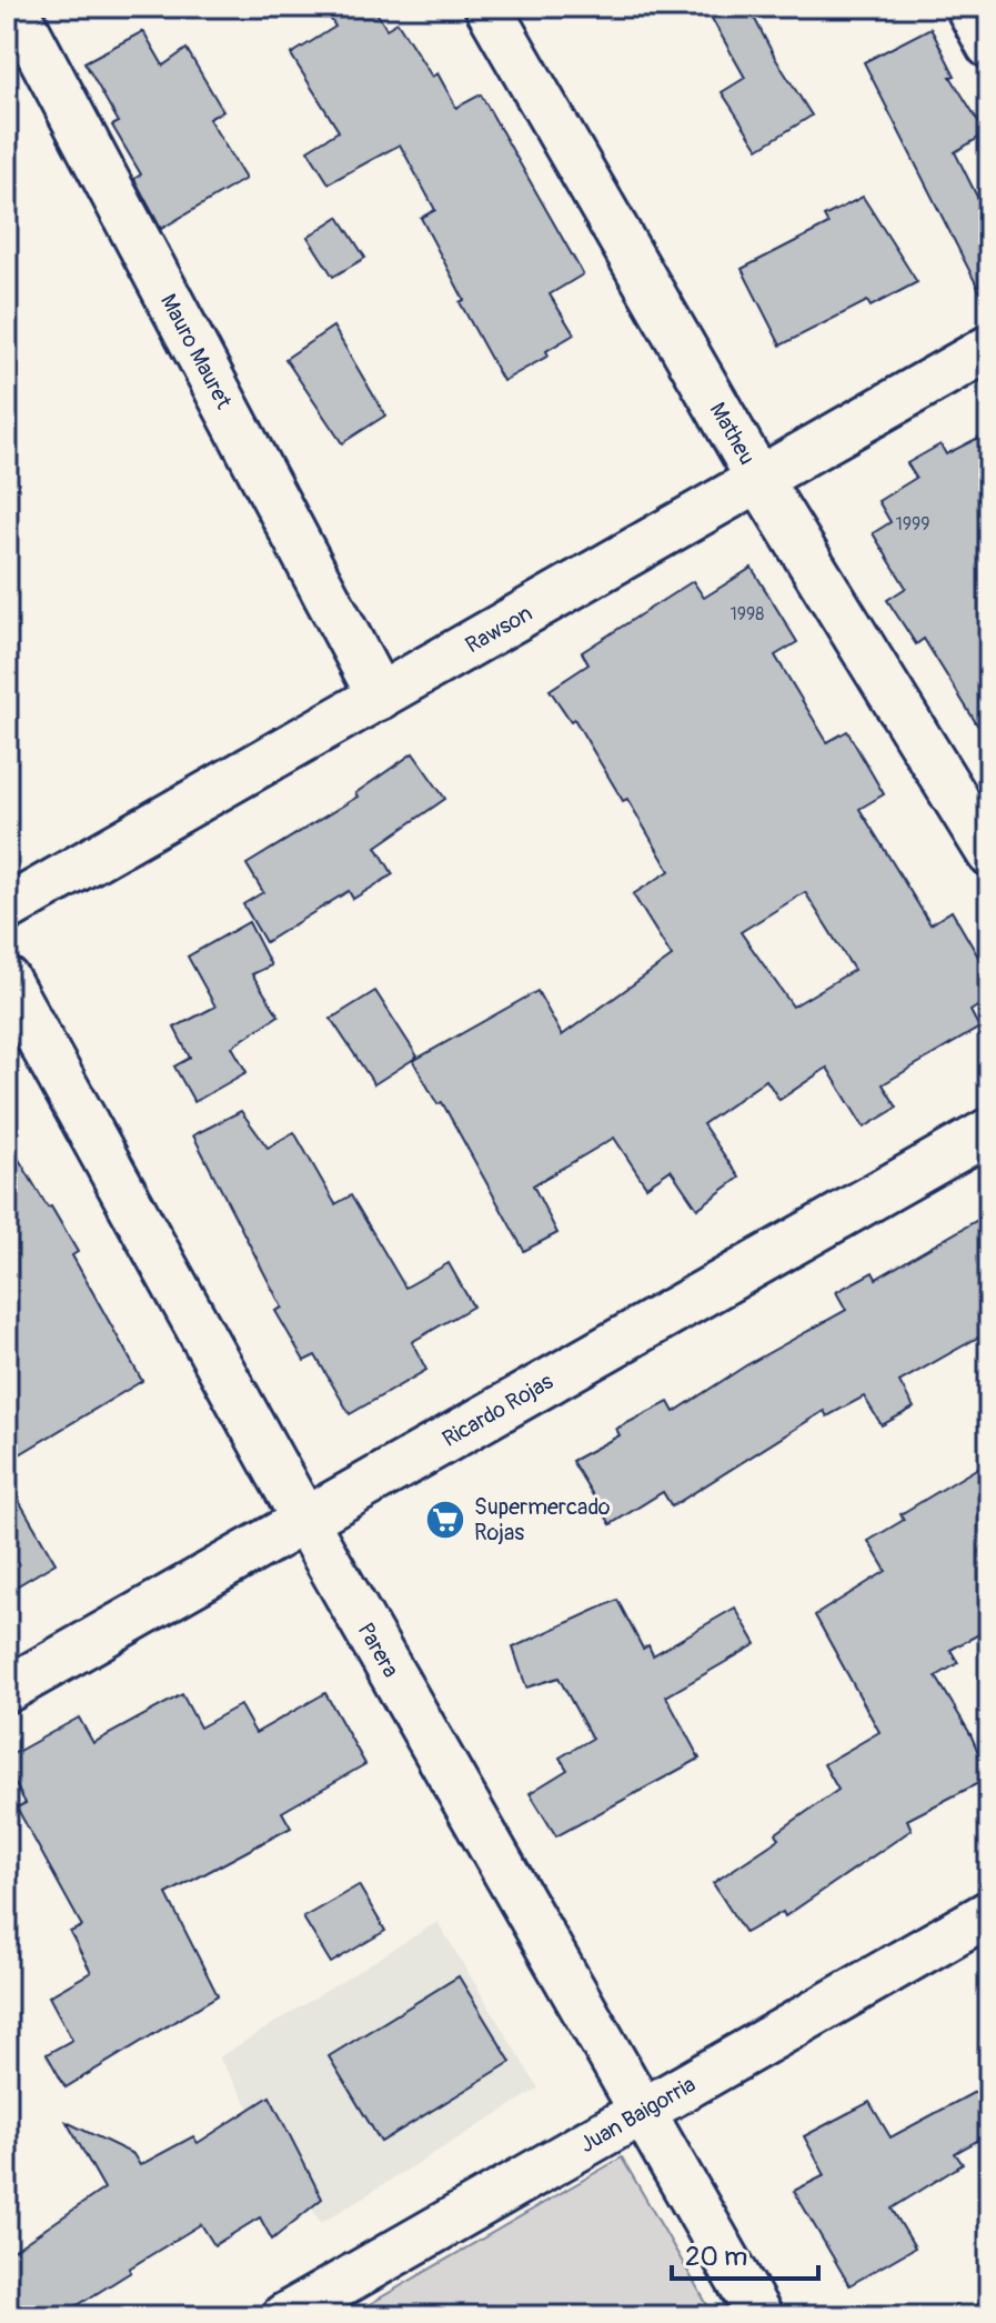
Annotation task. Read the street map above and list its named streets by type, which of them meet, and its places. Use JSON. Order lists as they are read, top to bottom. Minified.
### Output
{"streets":{"street":["Mauro Mauret","Matheu","Rawson","Ricardo Rojas","Parera","Juan Baigorria"]},"crossings":[["Mauro Mauret","Rawson"],["Matheu","Rawson"],["Ricardo Rojas","Parera"],["Parera","Juan Baigorria"]],"places":{"supermarket":["Supermercado Rojas"]},"house_numbers":["1999","1998"],"scale_bar":"20 m"}
